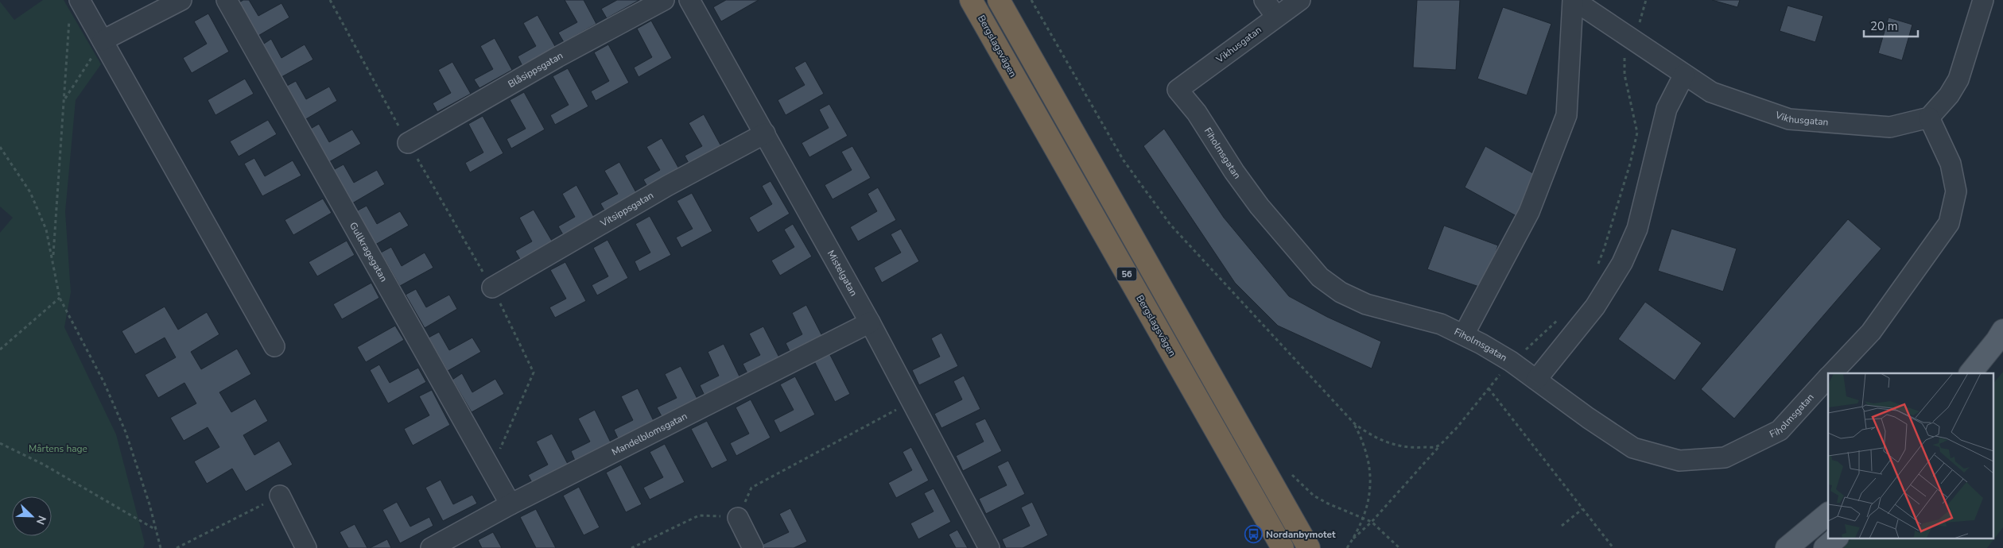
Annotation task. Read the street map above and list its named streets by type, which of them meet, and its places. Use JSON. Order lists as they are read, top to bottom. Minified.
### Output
{"streets":{"highway":["Bergslagsvägen","56"],"street":["Vikhusgatan","Blåsippsgatan","Fiholmsgatan","Vitsippsgatan","Gullkragegatan","Mistelgatan","Mandelblomsgatan"]},"crossings":[["Vikhusgatan","Fiholmsgatan"],["Vitsippsgatan","Mistelgatan"],["Gullkragegatan","Mandelblomsgatan"],["Mistelgatan","Mandelblomsgatan"]],"parks":["Mårtens hage"],"places":{"bus stop":["Nordanbymotet"]},"scale_bar":"20 m","north":"bottom right"}
